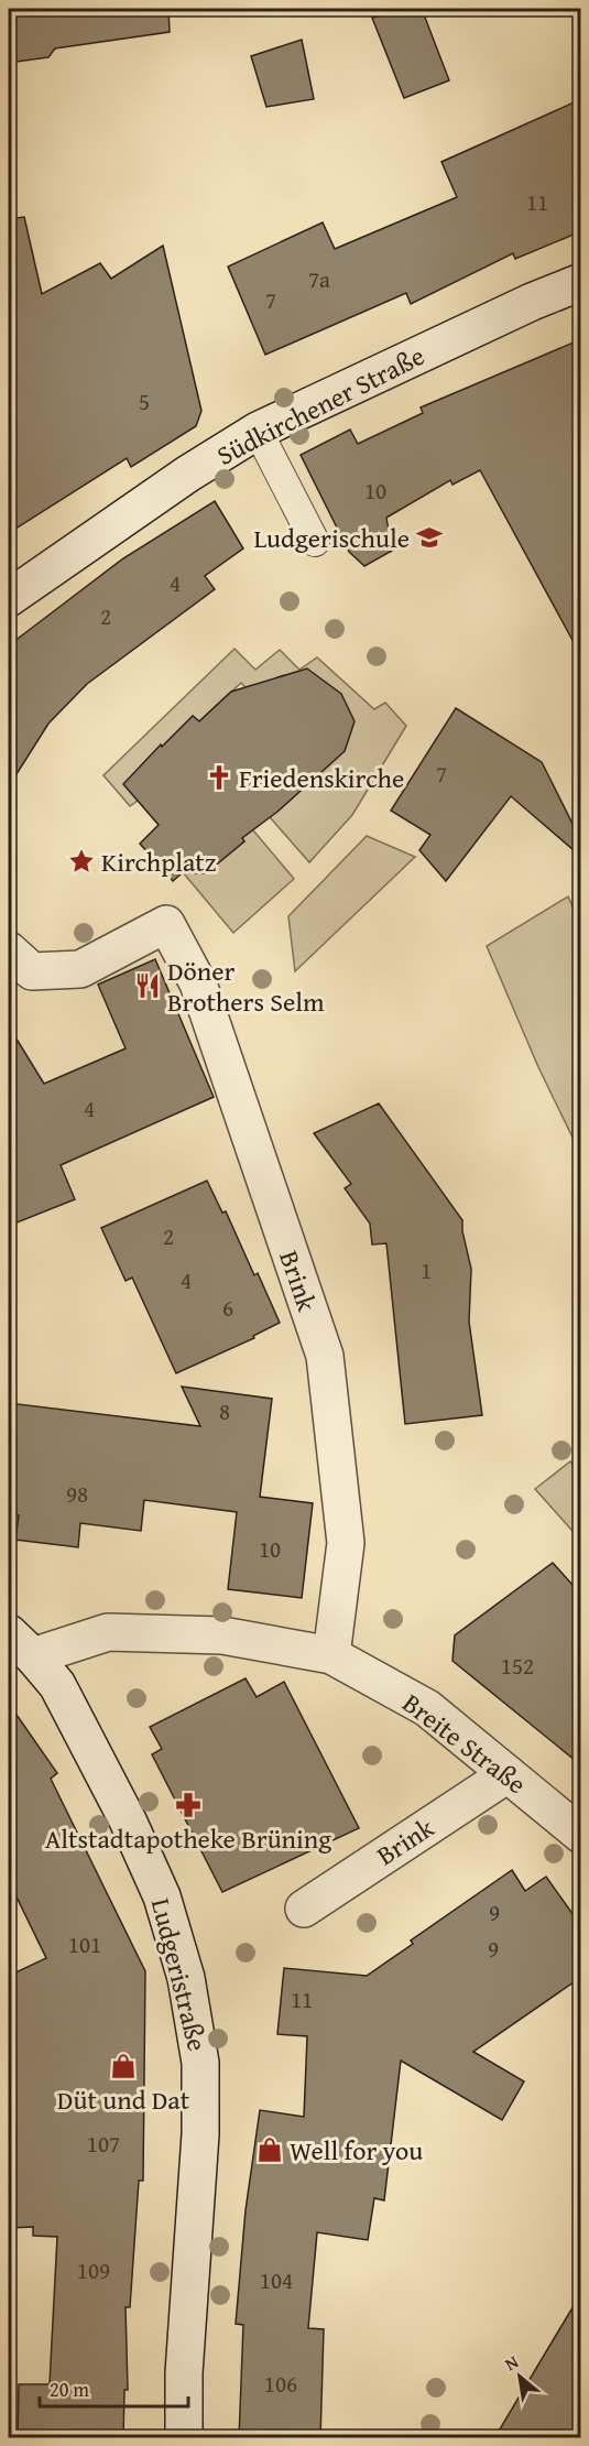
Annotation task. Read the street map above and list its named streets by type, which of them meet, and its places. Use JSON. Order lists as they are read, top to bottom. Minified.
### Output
{"streets":{"street":["Südkirchener Straße","Brink","Breite Straße","Ludgeristraße"]},"crossings":[["Brink","Breite Straße"],["Breite Straße","Ludgeristraße"]],"places":{"school or university":["Ludgerischule"],"church":["Friedenskirche"],"place":["Kirchplatz"],"restaurant":["Döner Brothers Selm"],"pharmacy":["Altstadtapotheke Brüning"],"shop":["Düt und Dat","Well for you"]},"house_numbers":["11","7a","7","5","10","4","2","7","4","2","1","4","6","8","98","10","152","9","101","9","11","107","109","104","106"],"scale_bar":"20 m","north":"top left"}
